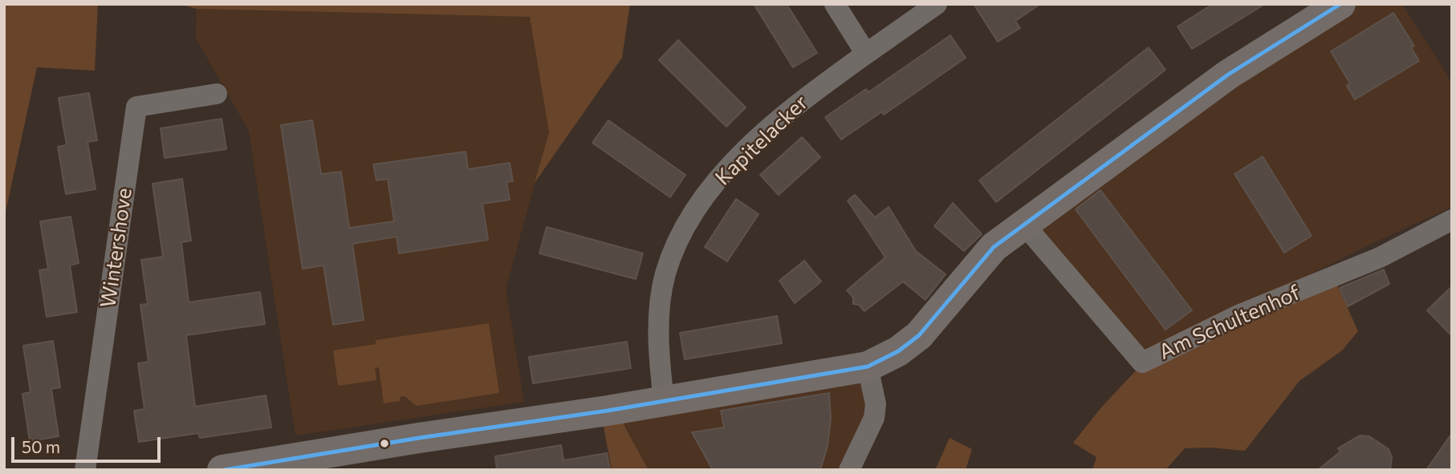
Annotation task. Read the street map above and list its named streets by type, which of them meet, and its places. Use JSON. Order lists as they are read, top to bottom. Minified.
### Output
{"streets":{"street":["Kapitelacker","Wintershove","Am Schultenhof"]},"scale_bar":"50 m"}
